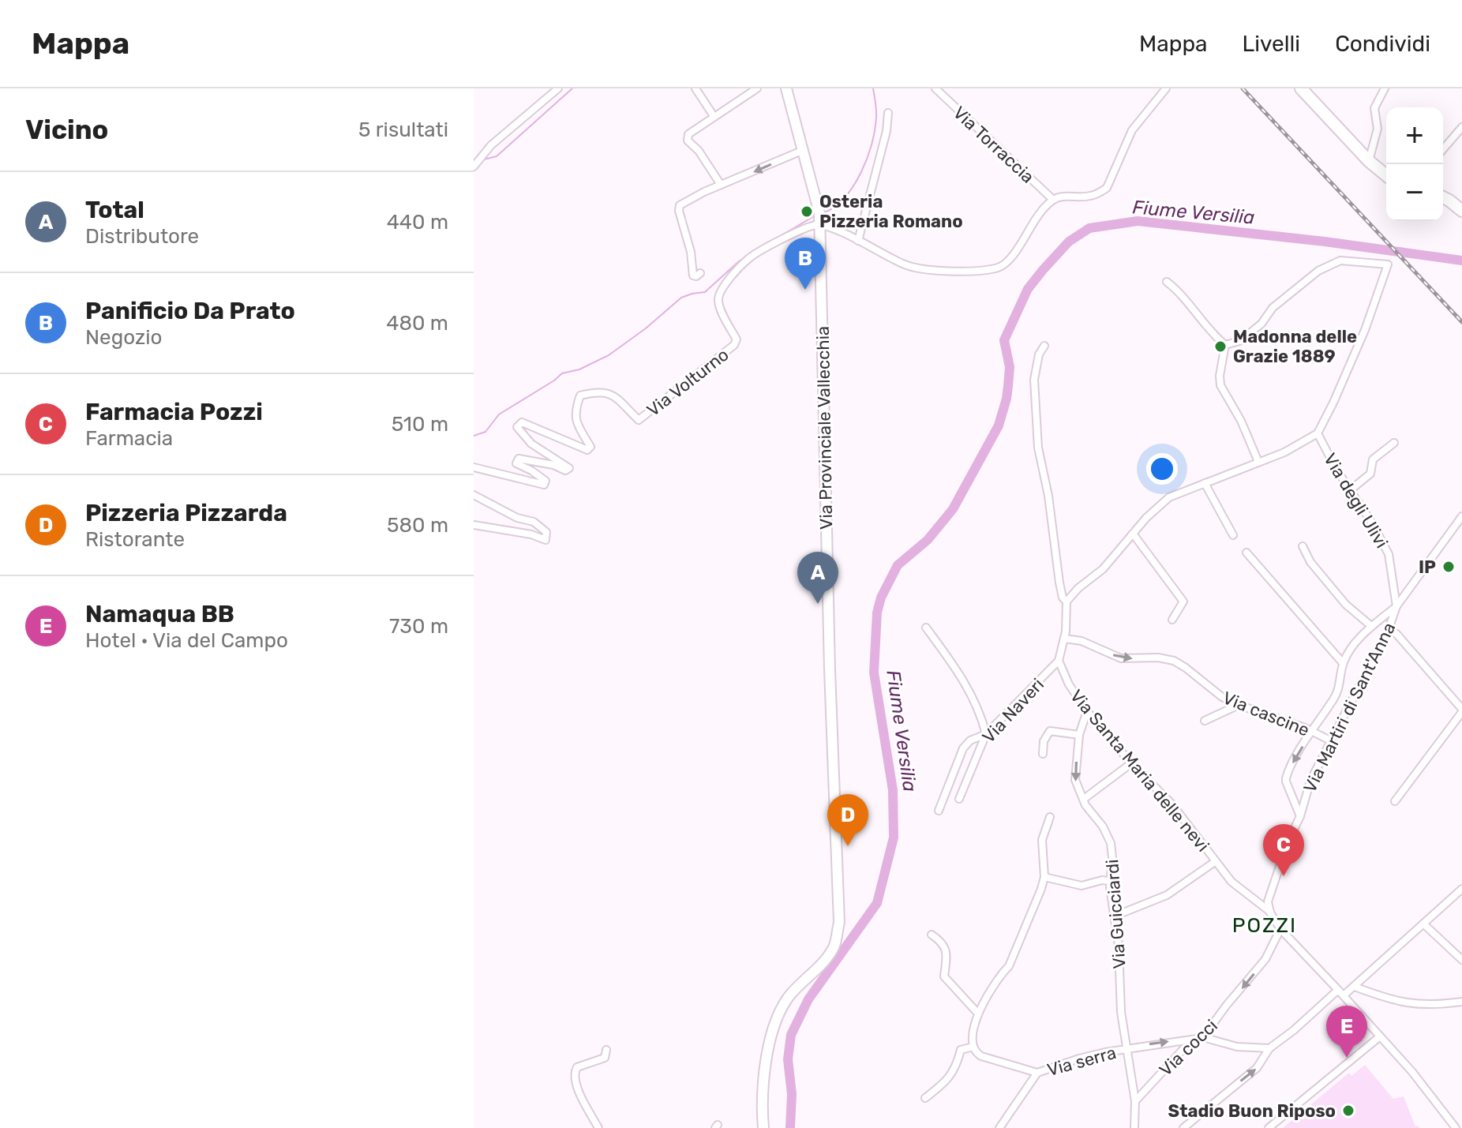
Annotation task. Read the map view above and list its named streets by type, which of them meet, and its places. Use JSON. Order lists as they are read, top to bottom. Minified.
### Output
{"streets":{"main road":["Via Provinciale Vallecchia"],"street":["Via Torraccia","Via Volturno","Via degli Ulivi","Via Martiri di Sant'Anna","Via Naveri","Via cascine","Via Santa Maria delle nevi","Via Guicciardi","Via cocci","Via serra"]},"crossings":[["Via Volturno","Via Provinciale Vallecchia"],["Via degli Ulivi","Via Martiri di Sant'Anna"],["Via Martiri di Sant'Anna","Via cascine"],["Via Martiri di Sant'Anna","Via Santa Maria delle nevi"],["Via Naveri","Via Santa Maria delle nevi"],["Via Santa Maria delle nevi","Via Guicciardi"],["Via Guicciardi","Via cocci"],["Via Guicciardi","Via serra"],["Via cocci","Via serra"]],"one_way":["Via cascine","Via cocci"],"districts":["POZZI"],"water":["Fiume Versilia"],"places":["Osteria Pizzeria Romano","Madonna delle Grazie 1889","IP","Stadio Buon Riposo"],"page":{"header":"Mappa","nav":["Mappa","Livelli","Condividi"],"heading":["Vicino","5 risultati"],"map_buttons":["+","−"],"list":[{"mark":"A","name":"Total","note":"Distributore","value":"440 m"},{"mark":"B","name":"Panificio Da Prato","note":"Negozio","value":"480 m"},{"mark":"C","name":"Farmacia Pozzi","note":"Farmacia","value":"510 m"},{"mark":"D","name":"Pizzeria Pizzarda","note":"Ristorante","value":"580 m"},{"mark":"E","name":"Namaqua BB","note":"Hotel · Via del Campo","value":"730 m"}],"pins":["B","A","D","C","E"]}}
